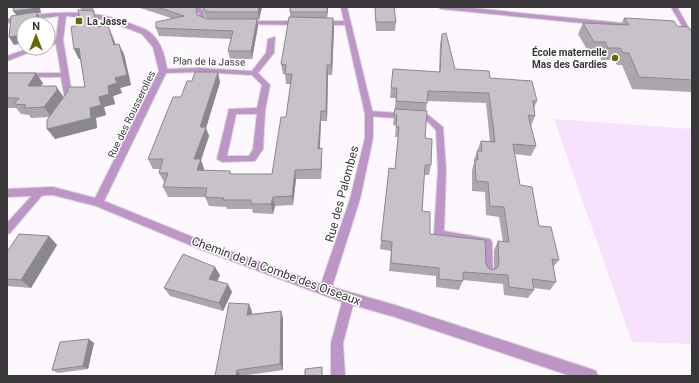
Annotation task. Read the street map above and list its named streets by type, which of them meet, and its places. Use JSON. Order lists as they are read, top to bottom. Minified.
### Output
{"streets":{"street":["Plan de la Jasse","Rue des Rousserolles","Rue des Palombes","Chemin de la Combe des Oiseaux"]},"crossings":[["Plan de la Jasse","Rue des Rousserolles"],["Rue des Rousserolles","Chemin de la Combe des Oiseaux"],["Rue des Palombes","Chemin de la Combe des Oiseaux"]],"places":{"transit":["La Jasse"],"other":["École maternelle Mas des Gardies"]},"north":"top"}
